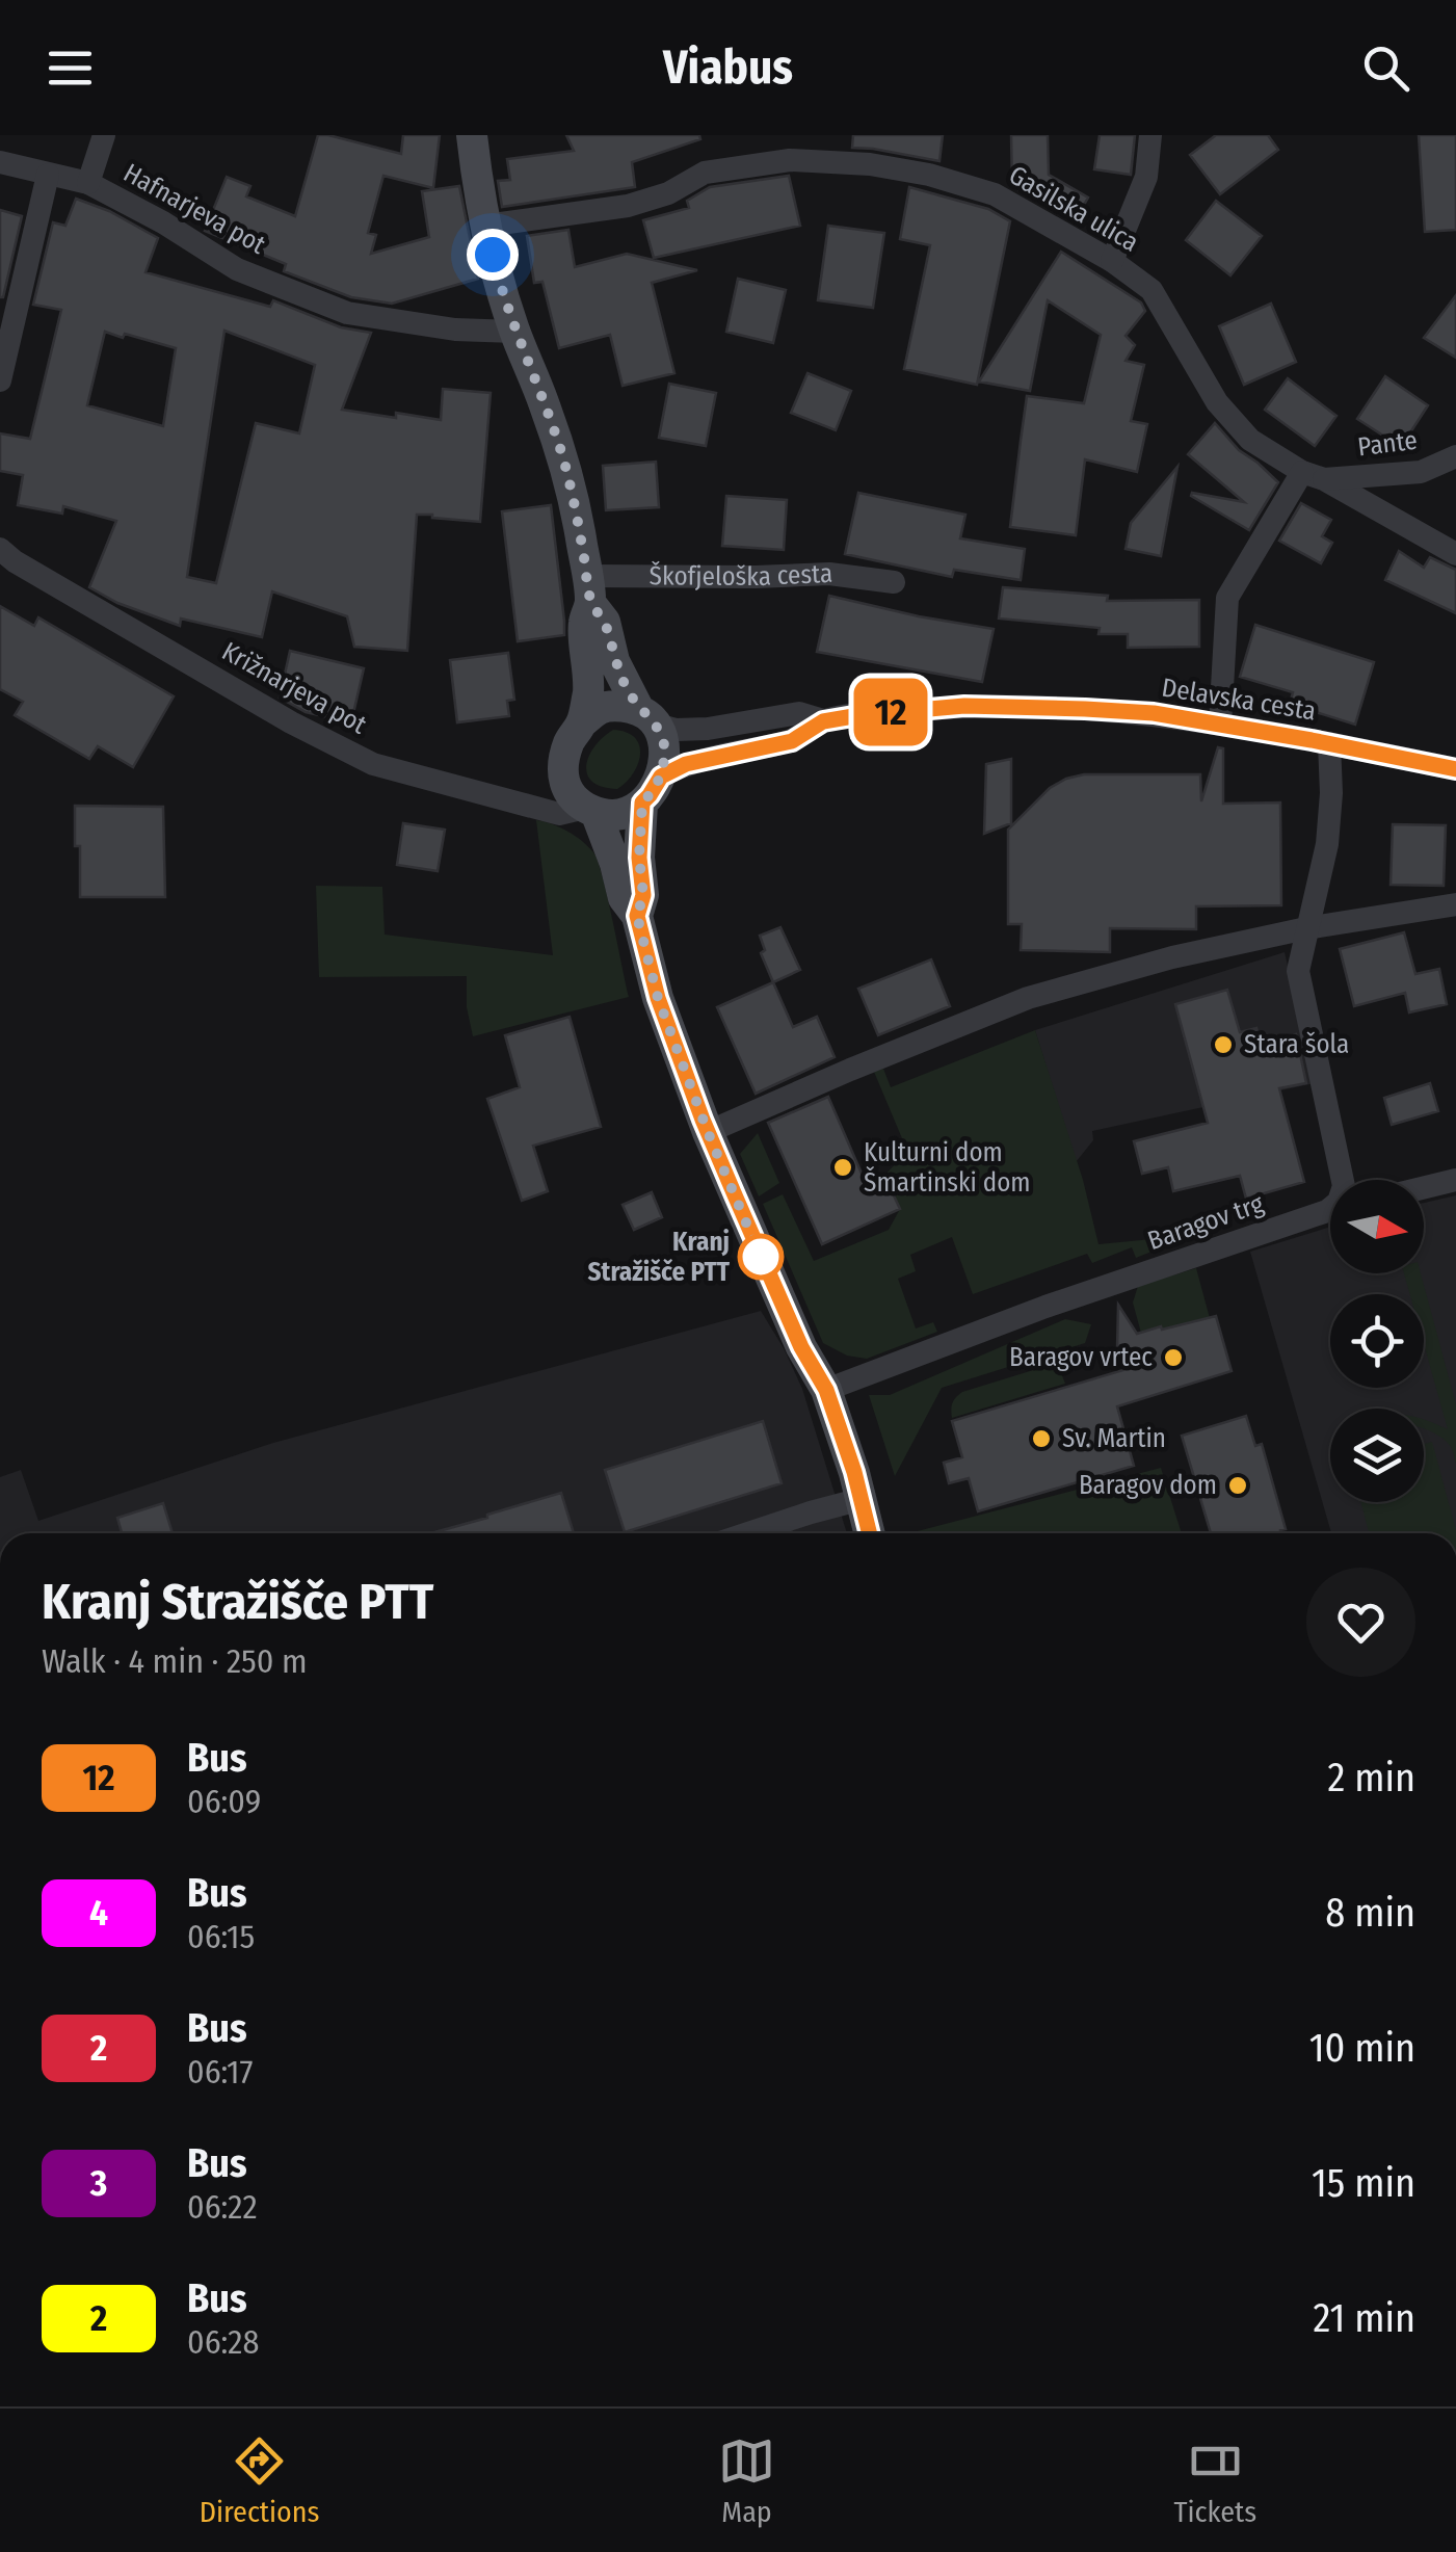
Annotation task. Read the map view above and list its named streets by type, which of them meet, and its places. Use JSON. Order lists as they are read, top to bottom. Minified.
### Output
{"streets":{"street":["Hafnarjeva pot","Gasilska ulica","Pante","Škofjeloška cesta","Križnarjeva pot","Delavska cesta","Baragov trg"]},"crossings":[["Gasilska ulica","Pante"],["Križnarjeva pot","Delavska cesta"],["Delavska cesta","Baragov trg"]],"places":["Stara šola","Kulturni dom Šmartinski dom","Kranj Stražišče PTT","Baragov vrtec","Sv. Martin","Baragov dom"],"lines":["bus line 12"],"north":"right","page":{"header":"Viabus","on_map":"12","heading":["Kranj Stražišče PTT","Walk · 4 min · 250 m"],"list":[{"mark":"12","name":"Bus","note":"06:09","value":"2 min"},{"mark":"4","name":"Bus","note":"06:15","value":"8 min"},{"mark":"2","name":"Bus","note":"06:17","value":"10 min"},{"mark":"3","name":"Bus","note":"06:22","value":"15 min"},{"mark":"2","name":"Bus","note":"06:28","value":"21 min"}],"tabs":["Directions","Map","Tickets"]}}
